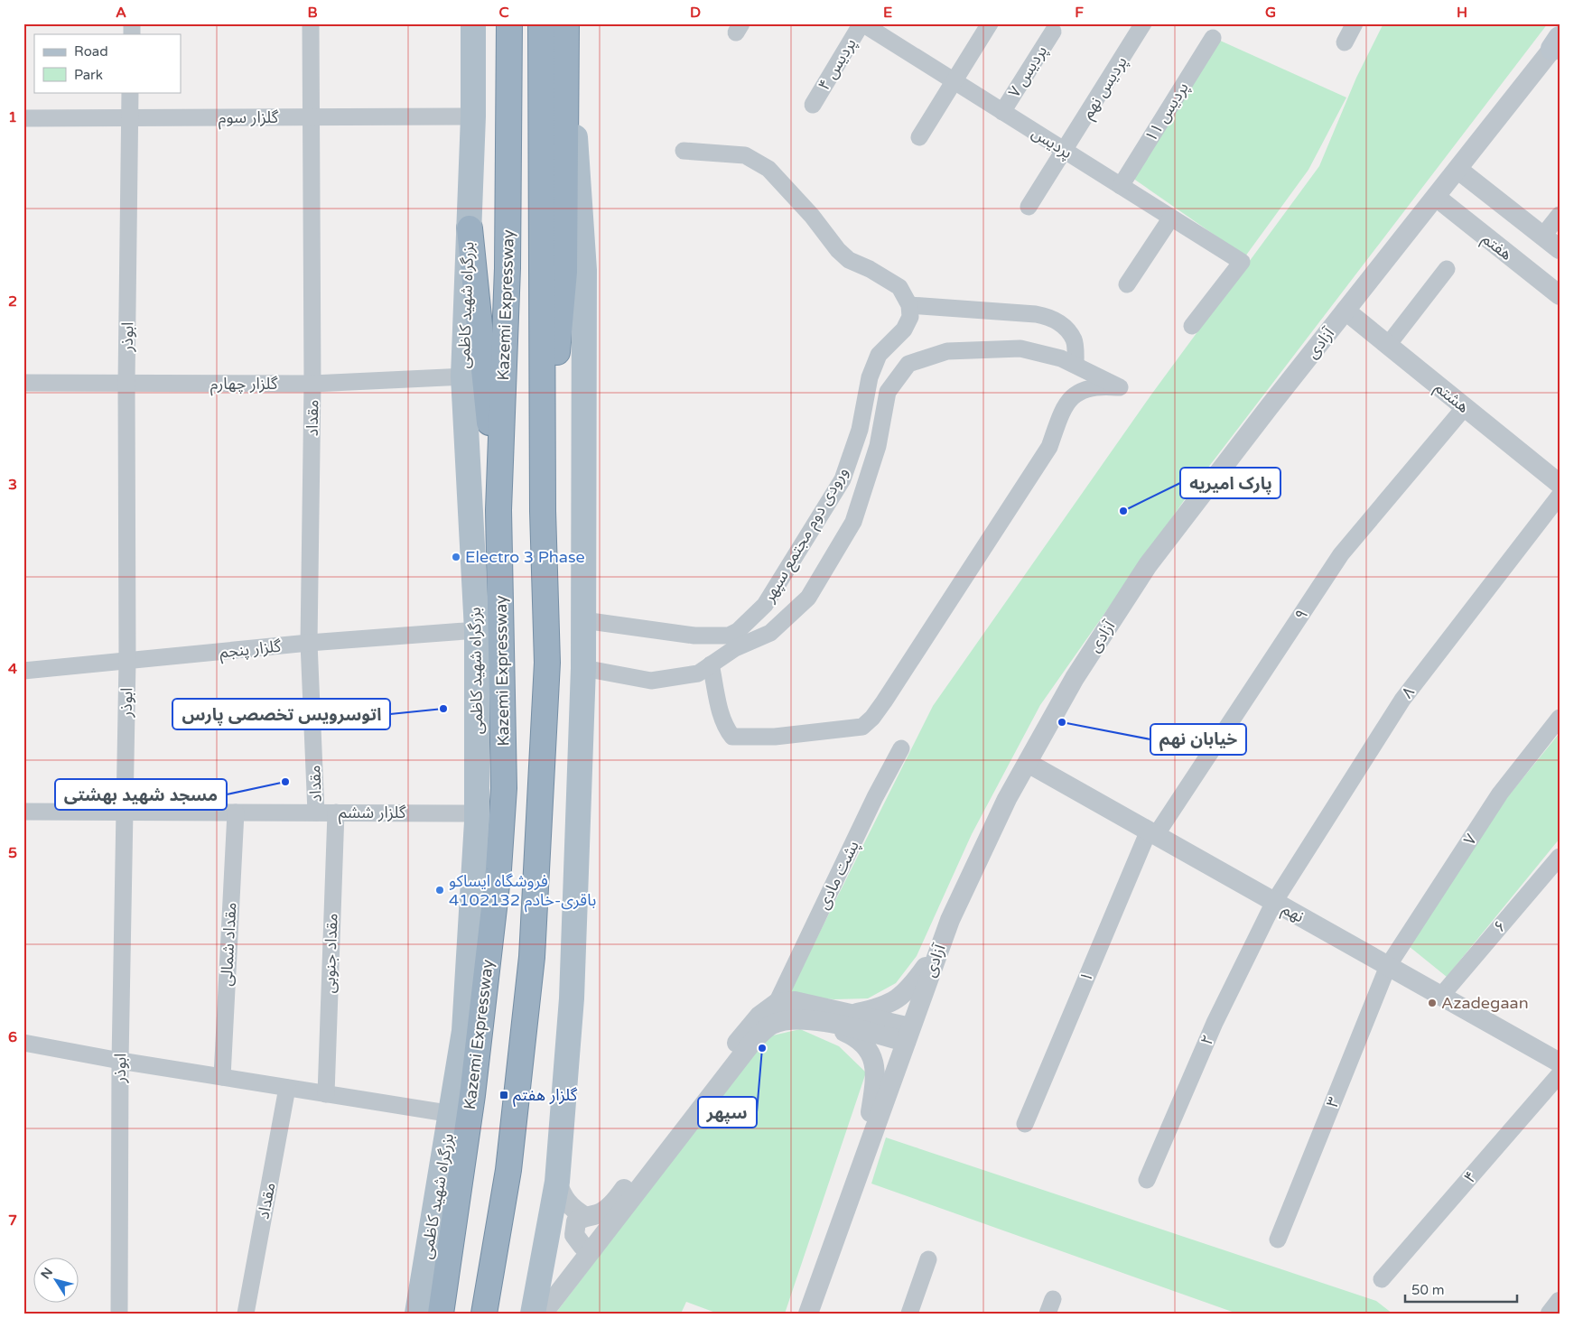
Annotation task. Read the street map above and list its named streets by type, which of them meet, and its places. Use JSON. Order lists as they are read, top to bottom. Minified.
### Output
{"streets":{"highway":["Kazemi Expressway"],"main road":["بزرگراه شهید کاظمی"],"street":["پردیس ۴","پردیس ۷","پردیس نهم","پردیس ۱۱","گلزار سوم","پردیس","هفتم","ابوذر","آزادی","گلزار چهارم","هشتم","مقداد","ورودی دوم مجتمع سپهر","۹","گلزار پنجم","۸","گلزار ششم","۷","پشت مادی","نهم","۶","مقداد شمالی","مقداد جنوبی","۱","۲","۳","۴"]},"crossings":[["پردیس ۴","پردیس"],["پردیس ۷","پردیس"],["پردیس نهم","پردیس"],["پردیس ۱۱","پردیس"],["گلزار سوم","بزرگراه شهید کاظمی"],["گلزار سوم","ابوذر"],["گلزار سوم","مقداد"],["هفتم","آزادی"],["بزرگراه شهید کاظمی","گلزار چهارم"],["بزرگراه شهید کاظمی","گلزار پنجم"],["بزرگراه شهید کاظمی","گلزار ششم"],["ابوذر","گلزار چهارم"],["ابوذر","گلزار پنجم"],["ابوذر","گلزار ششم"],["آزادی","هشتم"],["آزادی","نهم"],["گلزار چهارم","مقداد"],["هشتم","۹"],["مقداد","گلزار پنجم"],["مقداد","گلزار ششم"],["۹","نهم"],["۹","۱"],["۸","نهم"],["۸","۲"],["گلزار ششم","مقداد شمالی"],["گلزار ششم","مقداد جنوبی"],["۷","نهم"],["۷","۳"],["نهم","۶"],["نهم","۱"],["نهم","۲"],["نهم","۳"]],"places":{"other":["پارک امیریه","Electro 3 Phase","اتوسرویس تخصصی پارس","خیابان نهم","مسجد شهید بهشتی","فروشگاه ایساکو باقری-خادم 4102132","Azadegaan","سپهر"],"transit":["گلزار هفتم"]},"legend":["Road","Park"],"scale_bar":"50 m","north":"top left","grid":{"columns":["A","B","C","D","E","F","G","H"],"rows":["1","2","3","4","5","6","7"]}}
